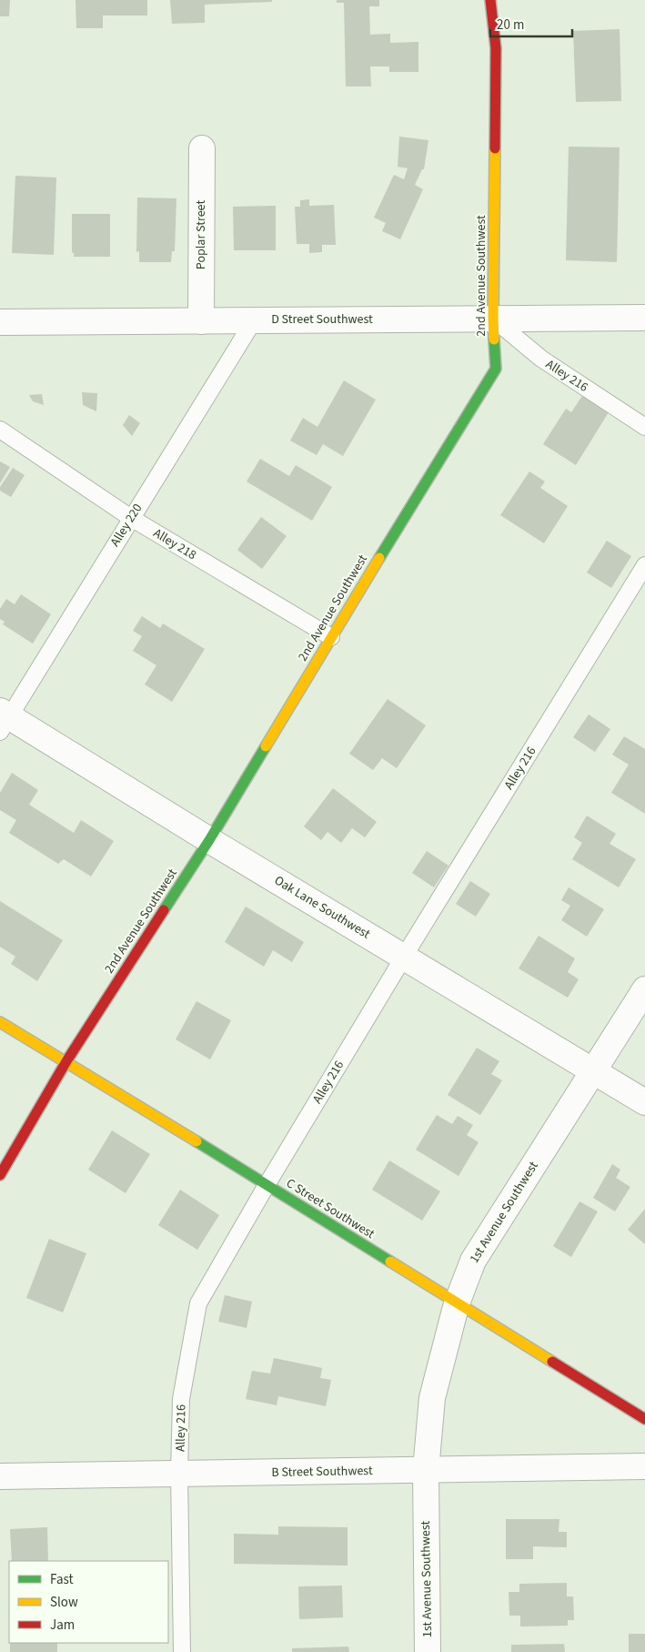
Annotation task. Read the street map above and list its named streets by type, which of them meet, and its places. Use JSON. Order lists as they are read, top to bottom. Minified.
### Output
{"streets":{"street":["Poplar Street","2nd Avenue Southwest","D Street Southwest","Oak Lane Southwest","C Street Southwest","1st Avenue Southwest","B Street Southwest"],"lane":["Alley 216","Alley 220","Alley 218"]},"crossings":[["Poplar Street","D Street Southwest"],["2nd Avenue Southwest","D Street Southwest"],["2nd Avenue Southwest","Alley 216"],["2nd Avenue Southwest","Alley 218"],["2nd Avenue Southwest","Oak Lane Southwest"],["2nd Avenue Southwest","C Street Southwest"],["D Street Southwest","Alley 216"],["D Street Southwest","Alley 220"],["Alley 216","Oak Lane Southwest"],["Alley 216","C Street Southwest"],["Alley 216","B Street Southwest"],["Alley 220","Alley 218"],["Alley 220","Oak Lane Southwest"],["Oak Lane Southwest","1st Avenue Southwest"],["C Street Southwest","1st Avenue Southwest"],["1st Avenue Southwest","B Street Southwest"]],"legend":["Fast","Slow","Jam"],"scale_bar":"20 m"}
